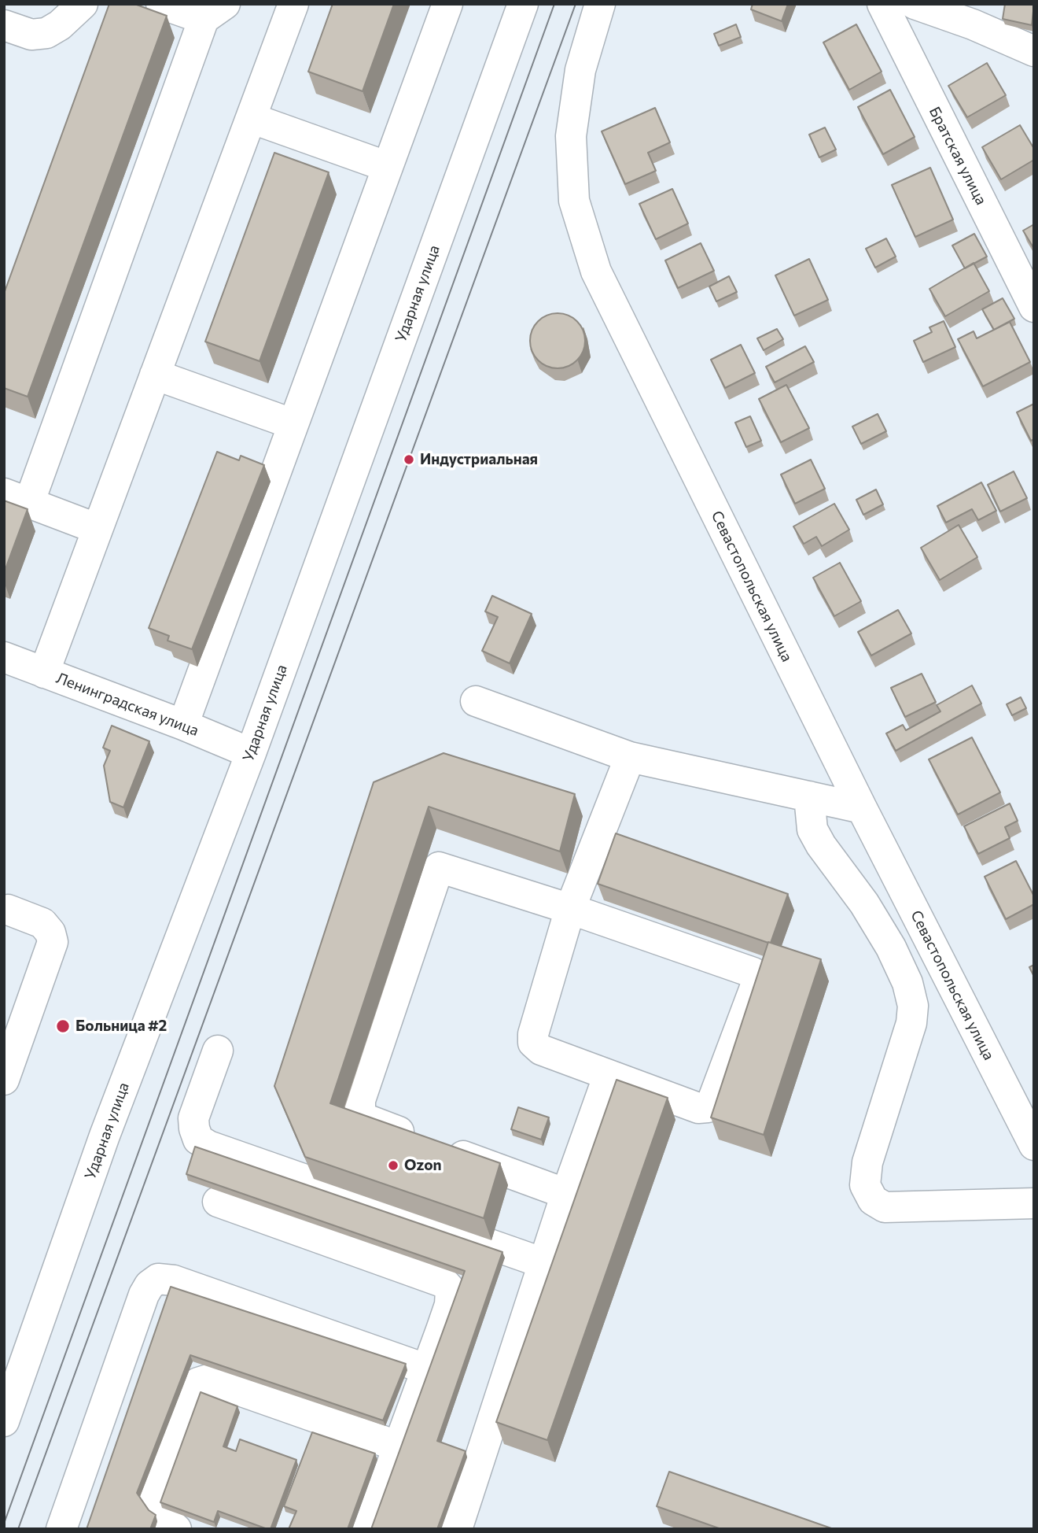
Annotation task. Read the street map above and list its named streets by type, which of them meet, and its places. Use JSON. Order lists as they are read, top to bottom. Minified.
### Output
{"streets":{"street":["Братская улица","Ударная улица","Севастопольская улица","Ленинградская улица"]},"crossings":[["Ударная улица","Ленинградская улица"]],"places":["Индустриальная","Больница #2","Ozon"]}
